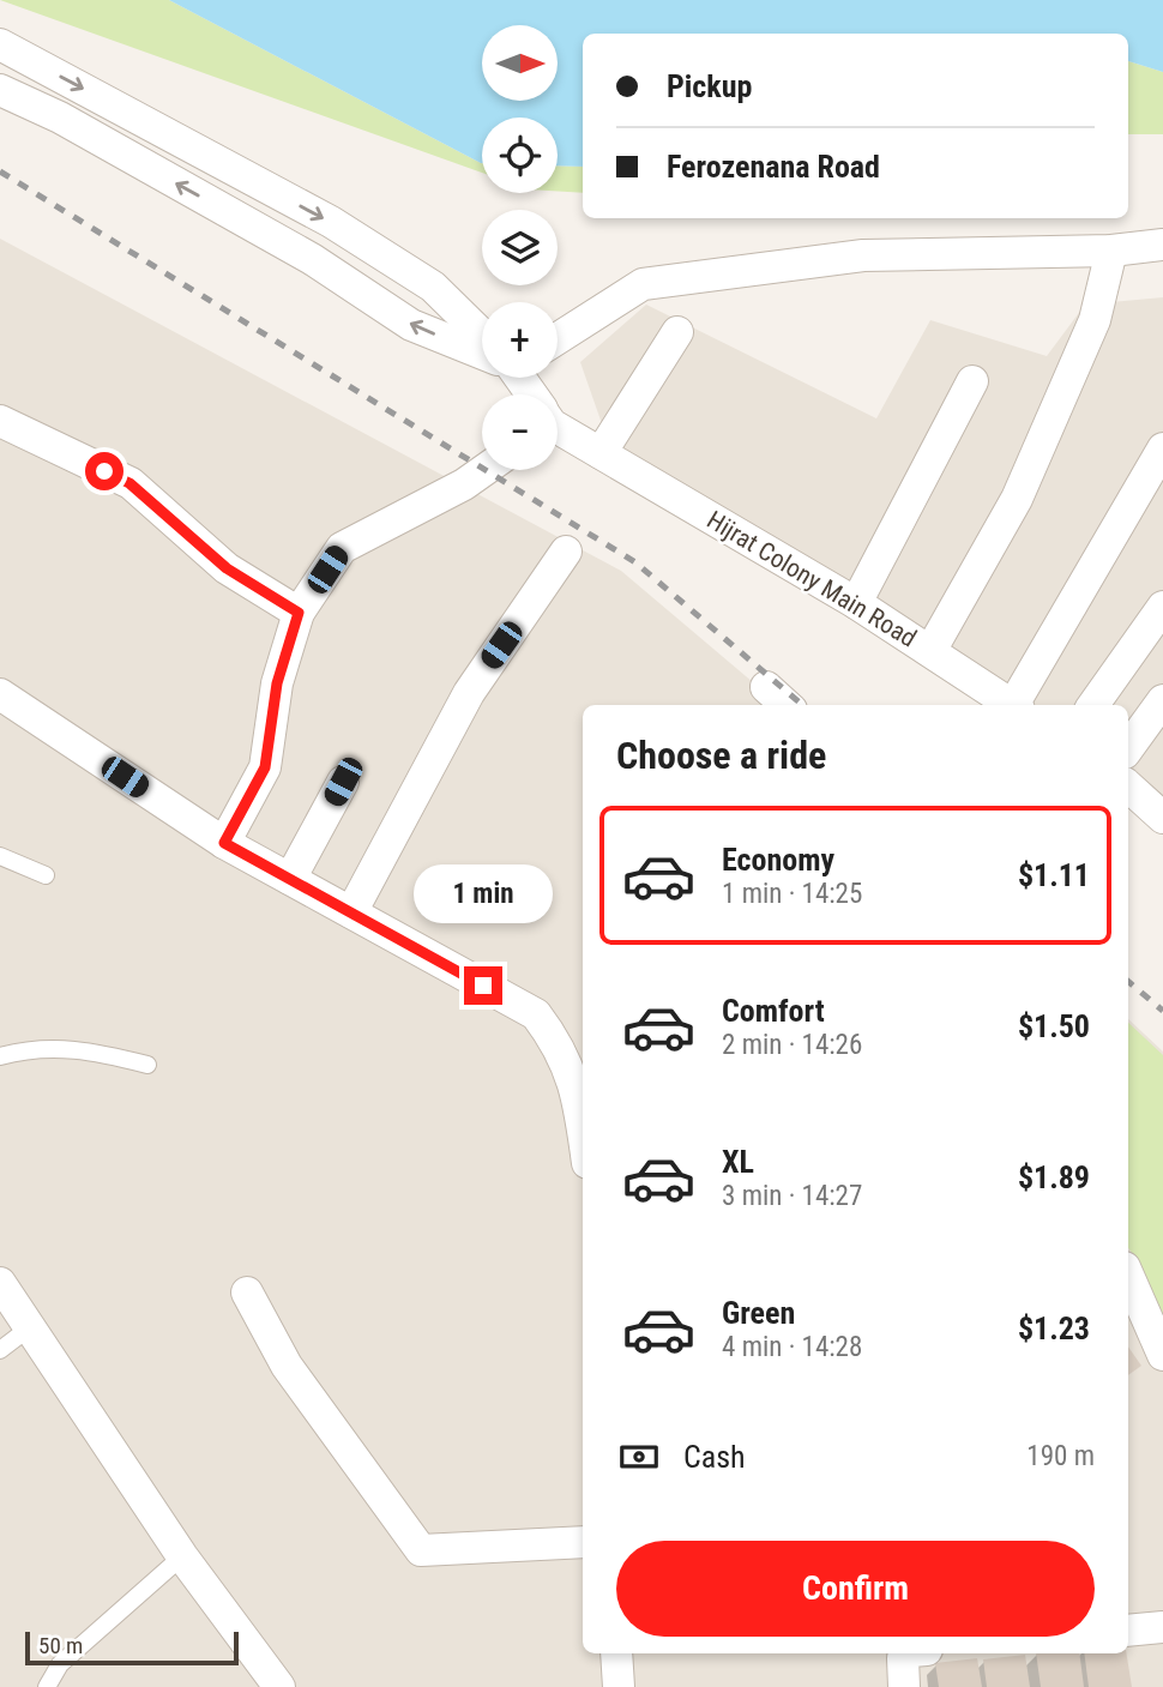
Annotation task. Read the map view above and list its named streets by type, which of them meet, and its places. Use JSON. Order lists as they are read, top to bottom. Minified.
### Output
{"streets":{"street":["Hijrat Colony Main Road"]},"scale_bar":"50 m","north":"right","page":{"map_buttons":["+","−"],"banner":["Pickup","Ferozenana Road"],"heading":"Choose a ride","list":[{"name":"Economy","note":"1 min · 14:25","value":"$1.11"},{"name":"Comfort","note":"2 min · 14:26","value":"$1.50"},{"name":"XL","note":"3 min · 14:27","value":"$1.89"},{"name":"Green","note":"4 min · 14:28","value":"$1.23"}],"bubble":"1 min","pay":["Cash","190 m"],"buttons":"Confirm","scale":"50 m"}}
